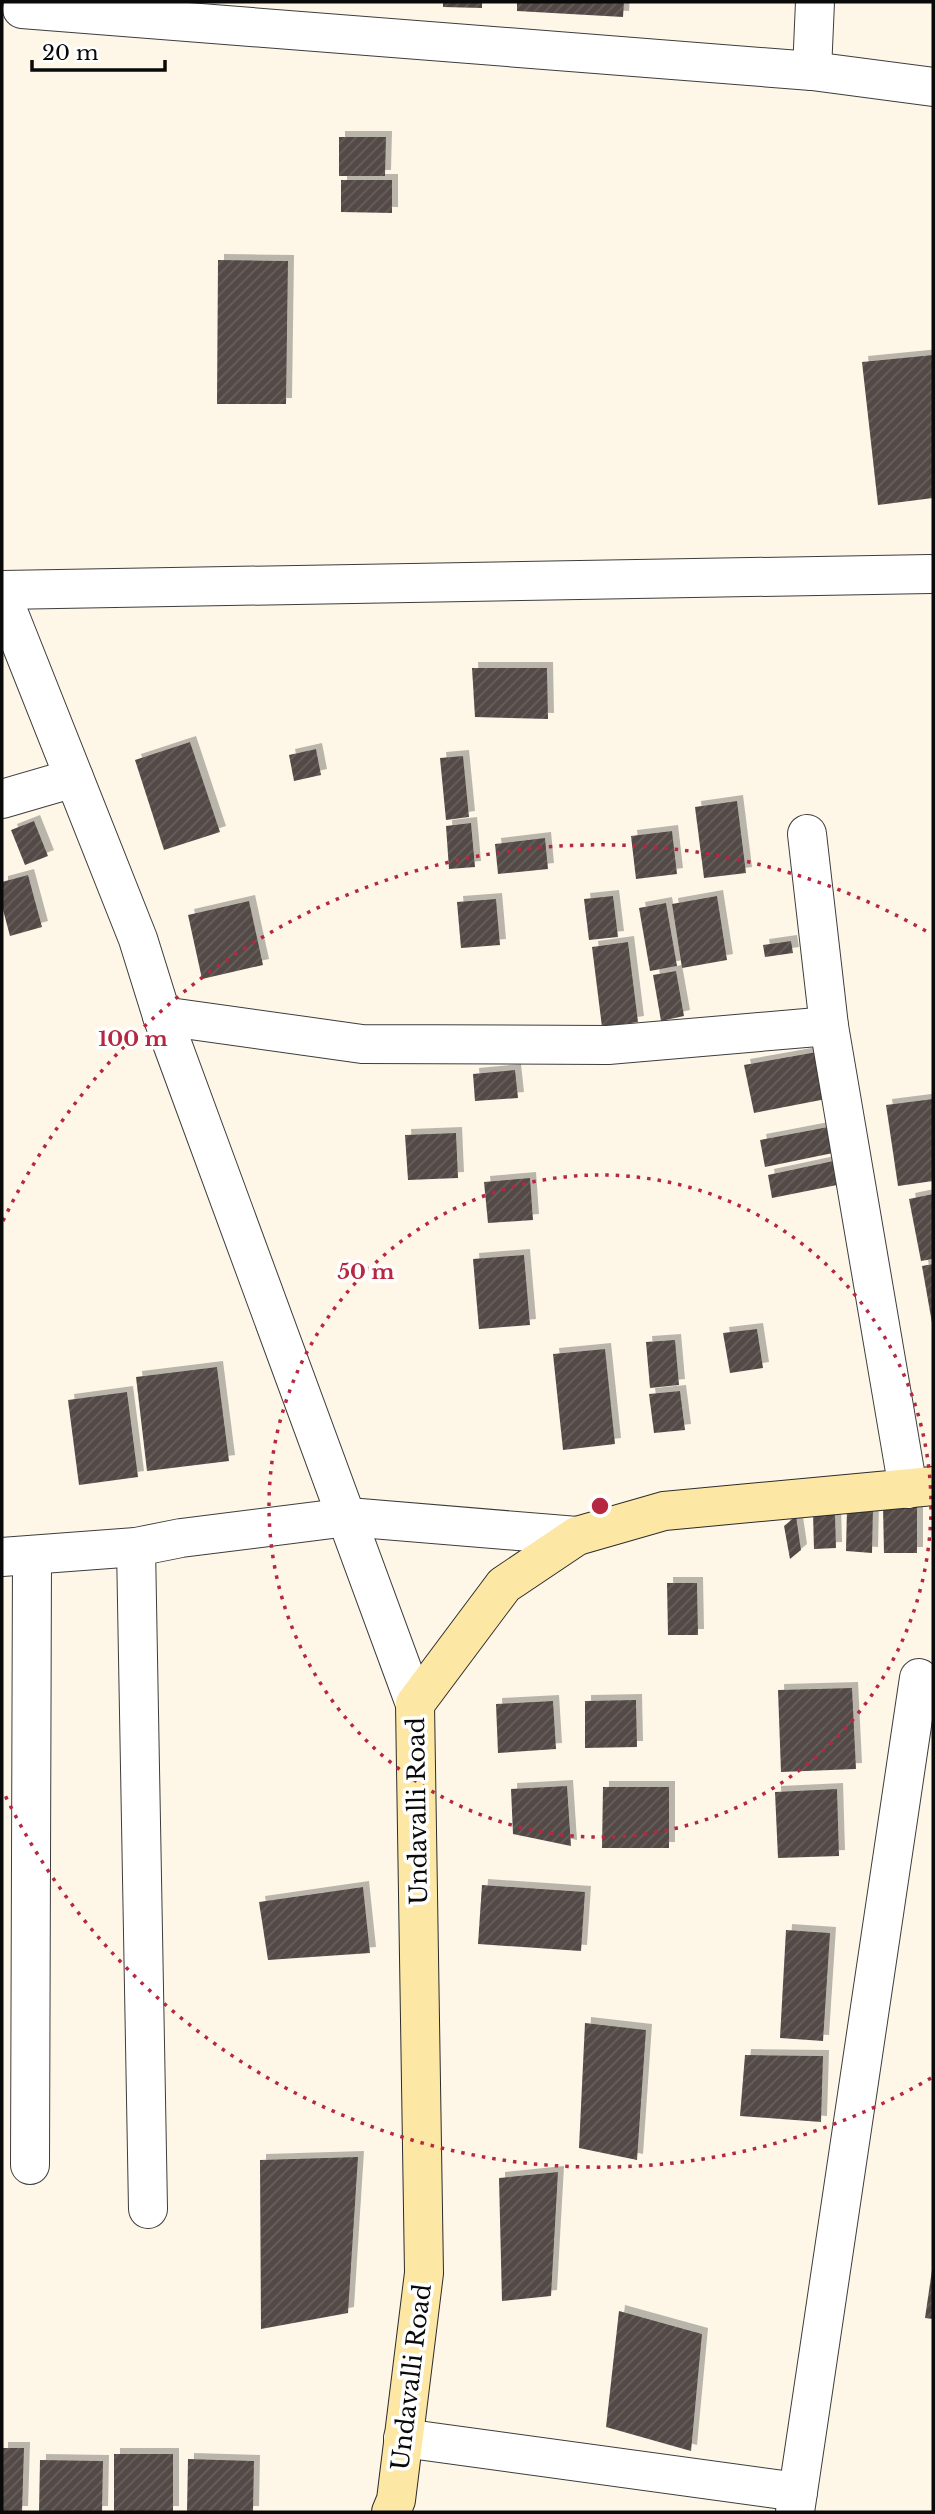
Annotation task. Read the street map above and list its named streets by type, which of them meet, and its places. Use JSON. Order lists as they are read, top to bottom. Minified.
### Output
{"streets":{"main road":["Undavalli Road"]},"scale_bar":"20 m","rings":["100 m","50 m"]}
